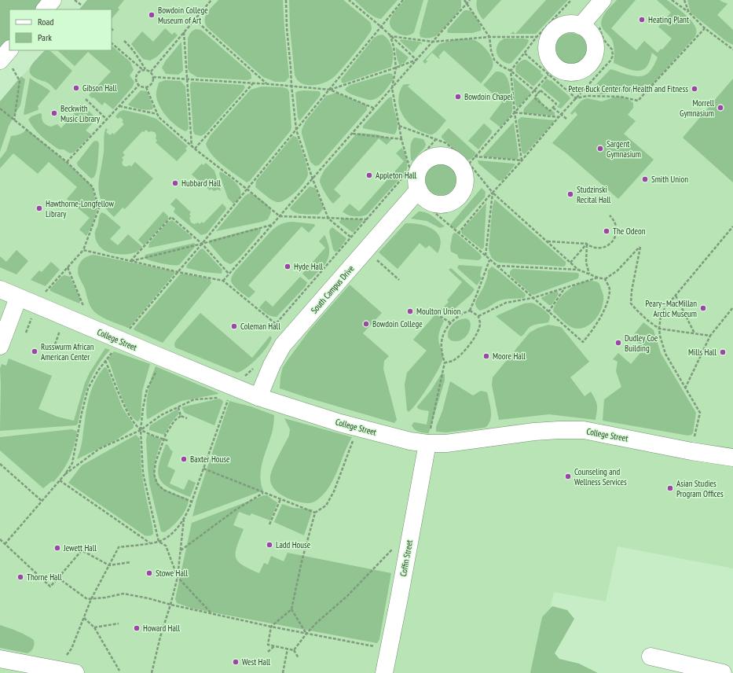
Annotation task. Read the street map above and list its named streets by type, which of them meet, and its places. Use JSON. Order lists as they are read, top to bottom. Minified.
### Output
{"streets":{"street":["South Campus Drive","College Street","Coffin Street"]},"crossings":[["South Campus Drive","College Street"],["College Street","Coffin Street"]],"places":["Bowdoin College Museum of Art","Heating Plant","Gibson Hall","Peter Buck Center for Health and Fitness","Bowdoin Chapel","Morrell Gymnasium","Beckwith Music Library","Sargent Gymnasium","Appleton Hall","Smith Union","Hubbard Hall","Studzinski Recital Hall","Hawthorne-Longfellow Library","The Odeon","Hyde Hall","Peary–MacMillan Arctic Museum","Moulton Union","Bowdoin College","Coleman Hall","Dudley Coe Building","Russwurm African American Center","Mills Hall","Moore Hall","Baxter House","Counseling and Wellness Services","Asian Studies Program Offices","Ladd House","Jewett Hall","Stowe Hall","Thorne Hall","Howard Hall","West Hall"],"legend":["Road","Park"]}
